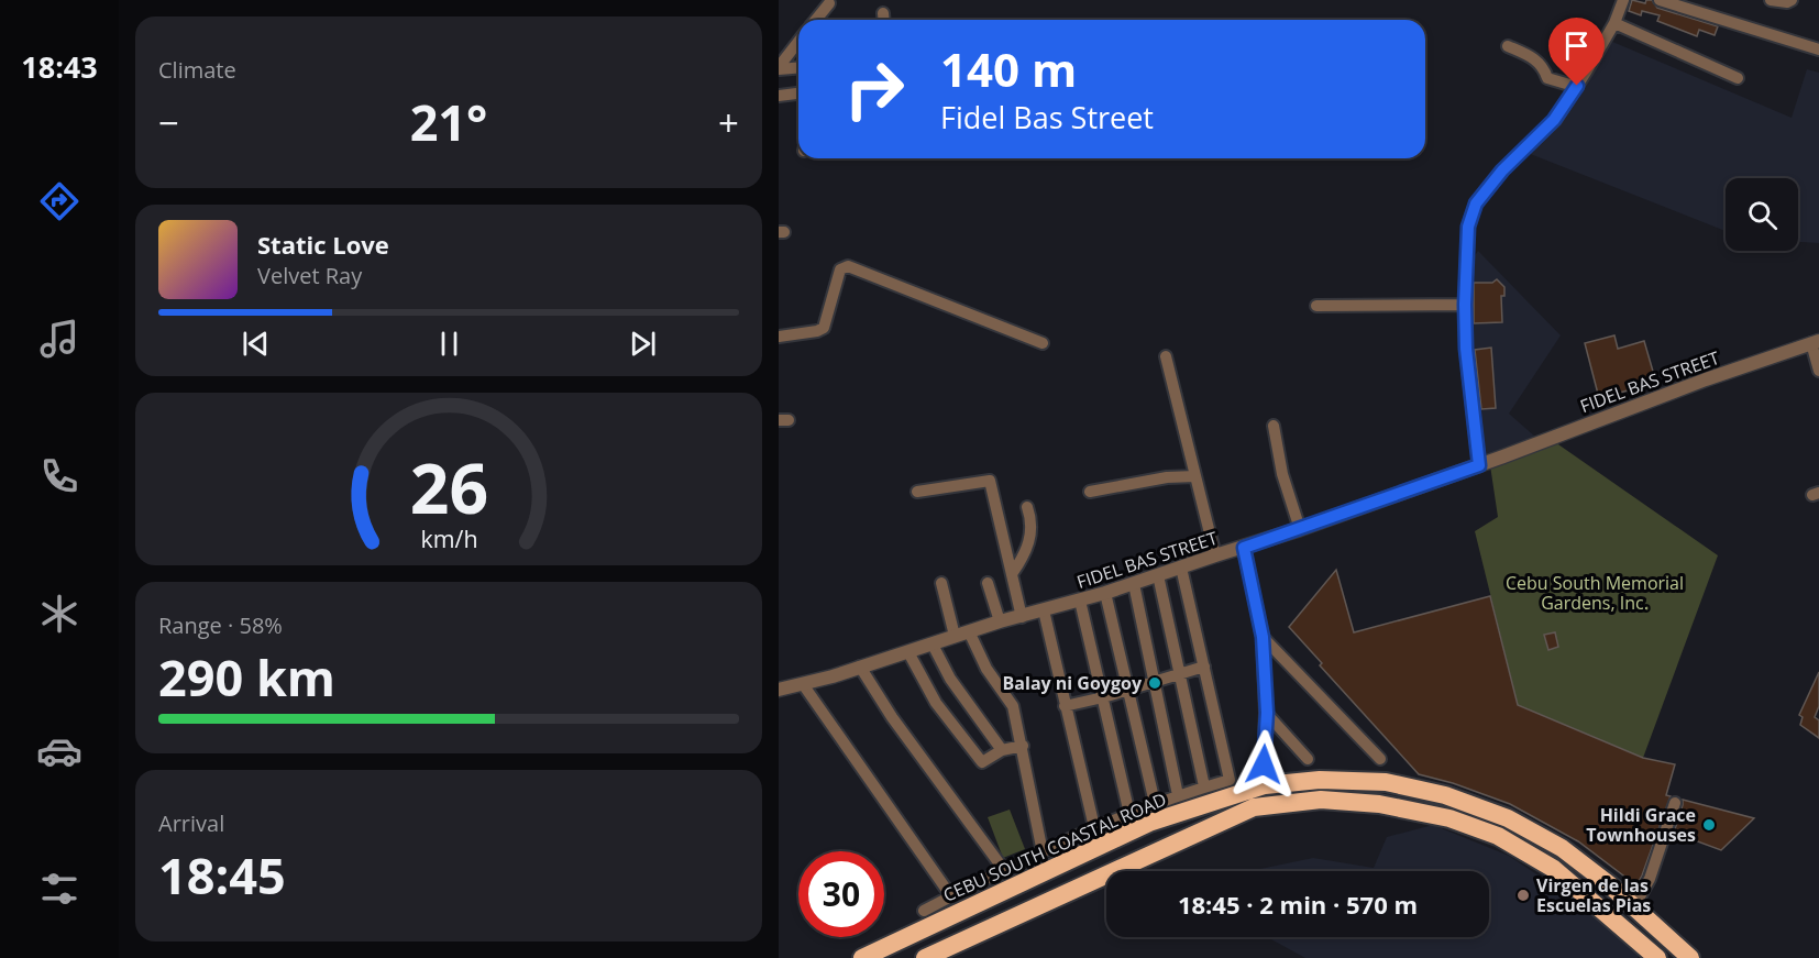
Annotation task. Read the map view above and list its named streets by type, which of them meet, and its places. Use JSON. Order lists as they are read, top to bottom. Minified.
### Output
{"streets":{"highway":["CEBU SOUTH COASTAL ROAD"],"street":["FIDEL BAS STREET"]},"parks":["Cebu South Memorial Gardens, Inc."],"places":["Balay ni Goygoy","Hildi Grace Townhouses","Virgen de las Escuelas Pias"],"page":{"tabs":"18:43","tile":["Climate",["Range · 58%","290 km"],["Arrival","18:45"]],"turn":["140 m","Fidel Bas Street"],"heat":["−","21°","+"],"song":["Static Love","Velvet Ray"],"limit":"30","trip":"18:45 · 2 min · 570 m","gauge":["26","km/h"]}}
